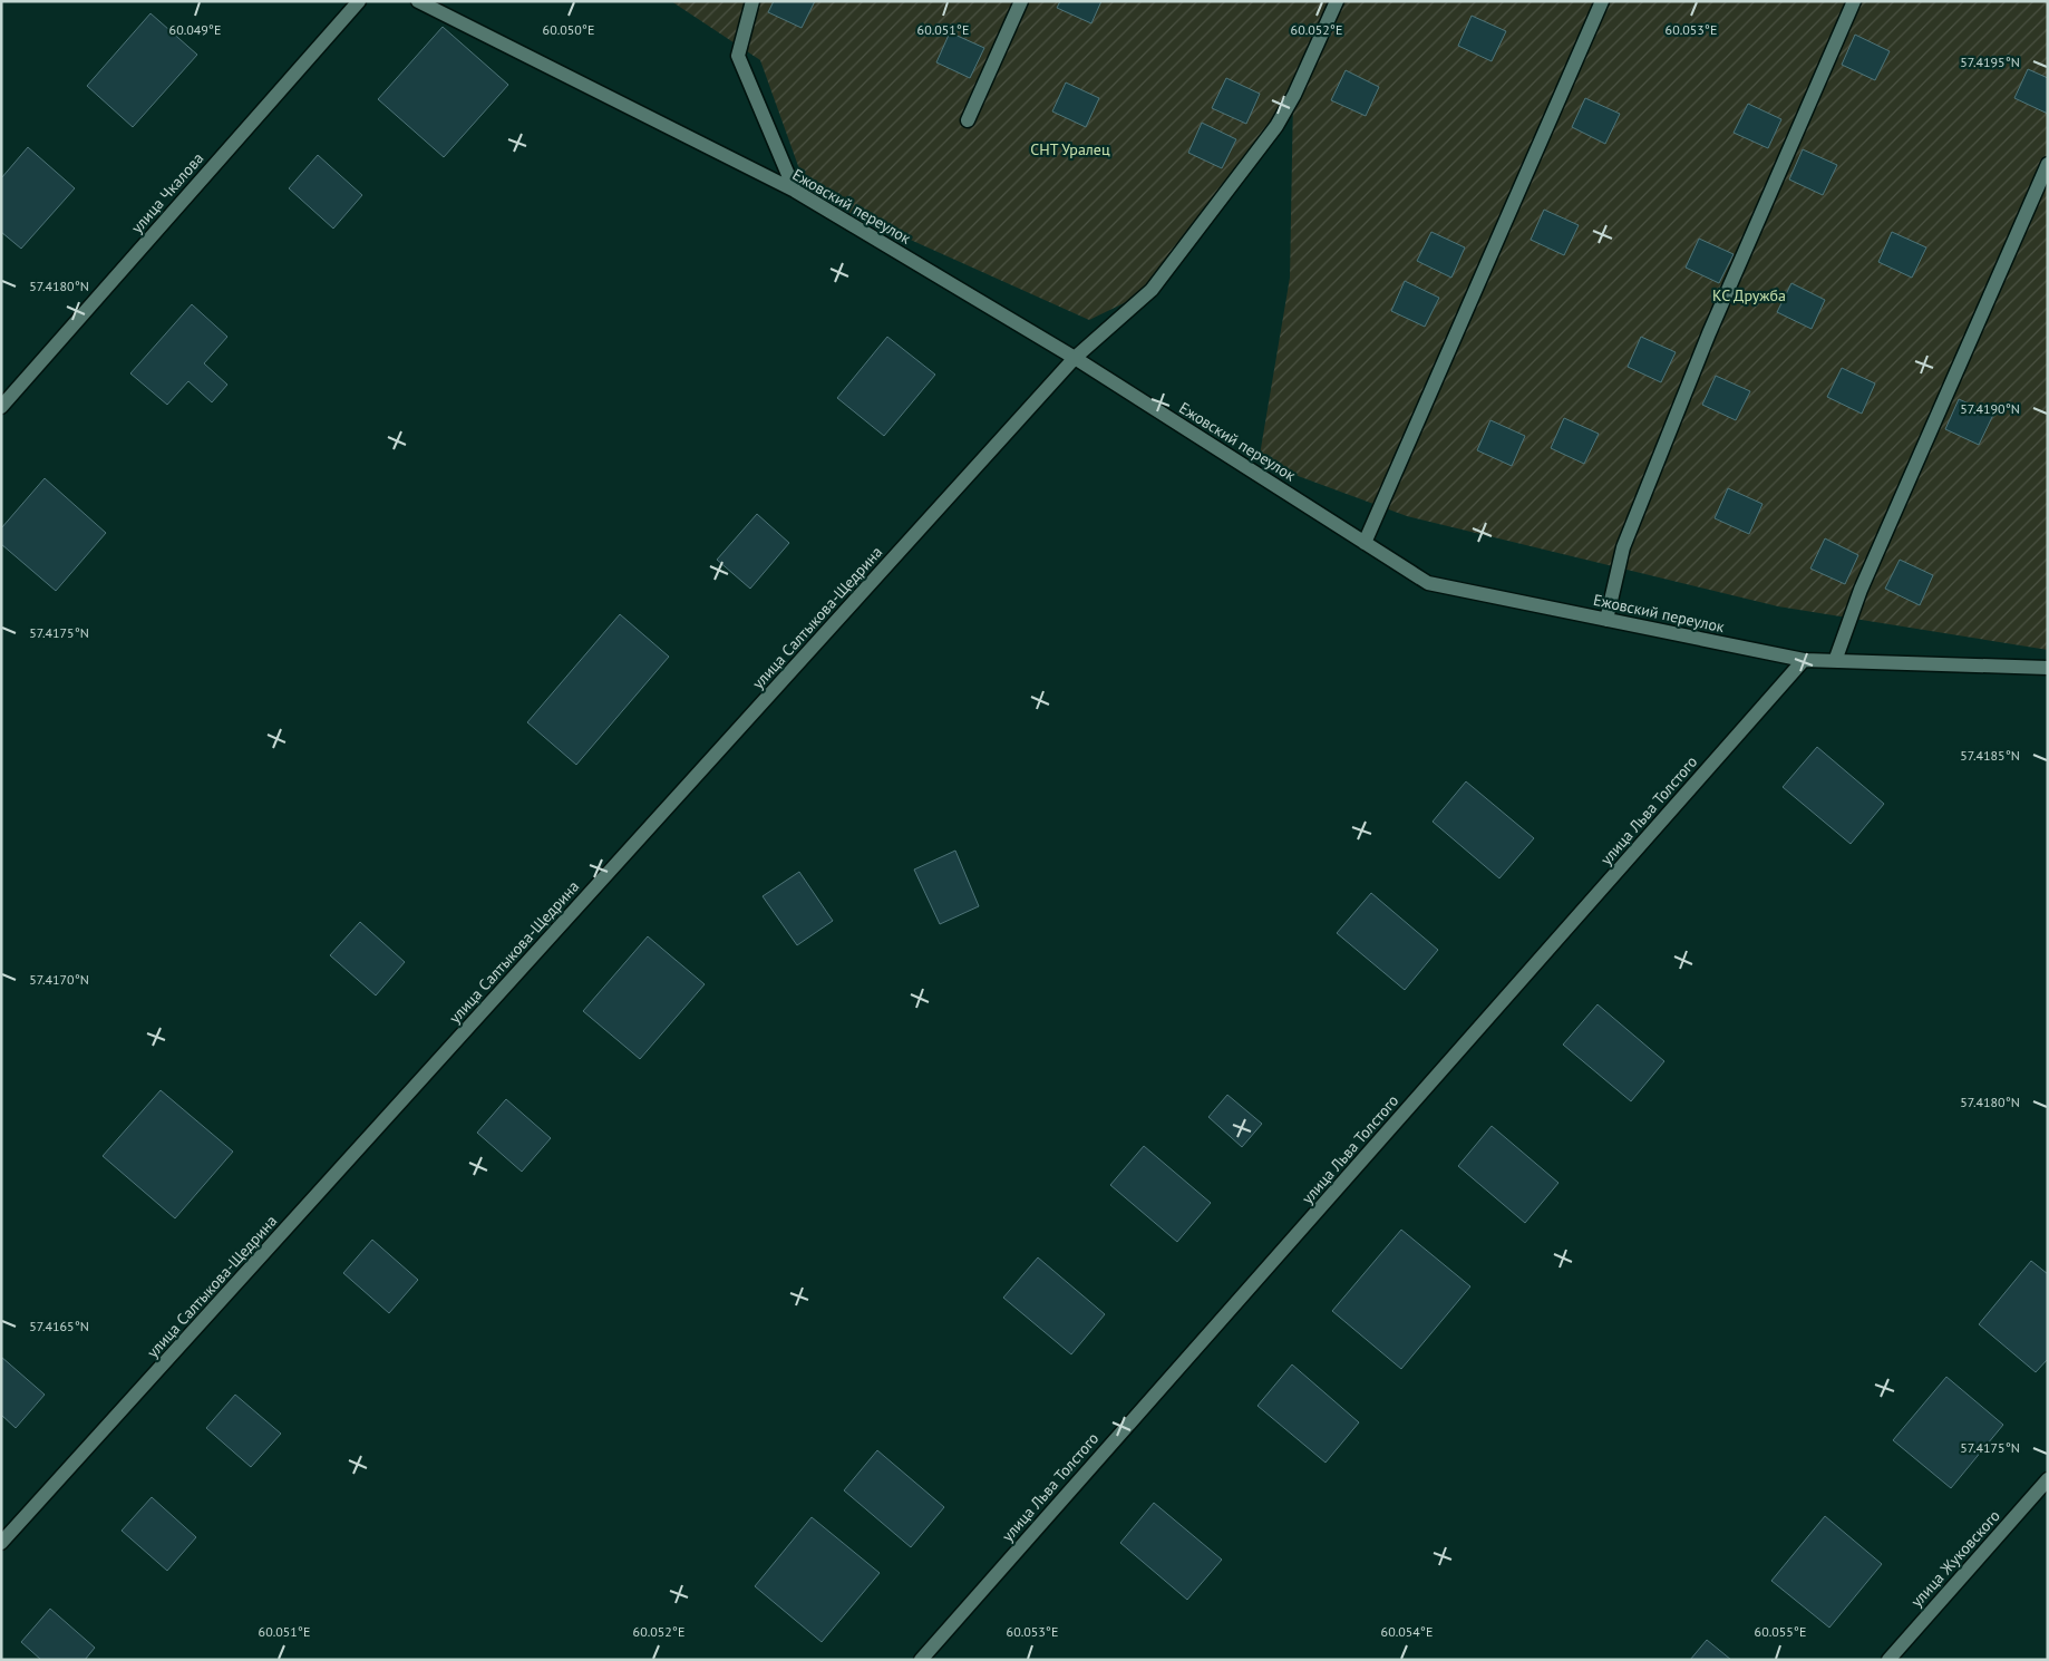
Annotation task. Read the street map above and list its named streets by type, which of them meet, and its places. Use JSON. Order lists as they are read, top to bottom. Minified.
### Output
{"streets":{"street":["улица Чкалова","Ежовский переулок","улица Салтыкова-Щедрина","улица Льва Толстого","улица Жуковского"]},"crossings":[["Ежовский переулок","улица Салтыкова-Щедрина"],["Ежовский переулок","улица Льва Толстого"]],"parks":["СНТ Уралец","КС Дружба"],"coordinates":["60.049°E","60.050°E","60.051°E","60.052°E","60.053°E","57.4195°N","57.4180°N","57.4190°N","57.4175°N","57.4185°N","57.4170°N","57.4165°N","60.054°E","60.055°E"]}
